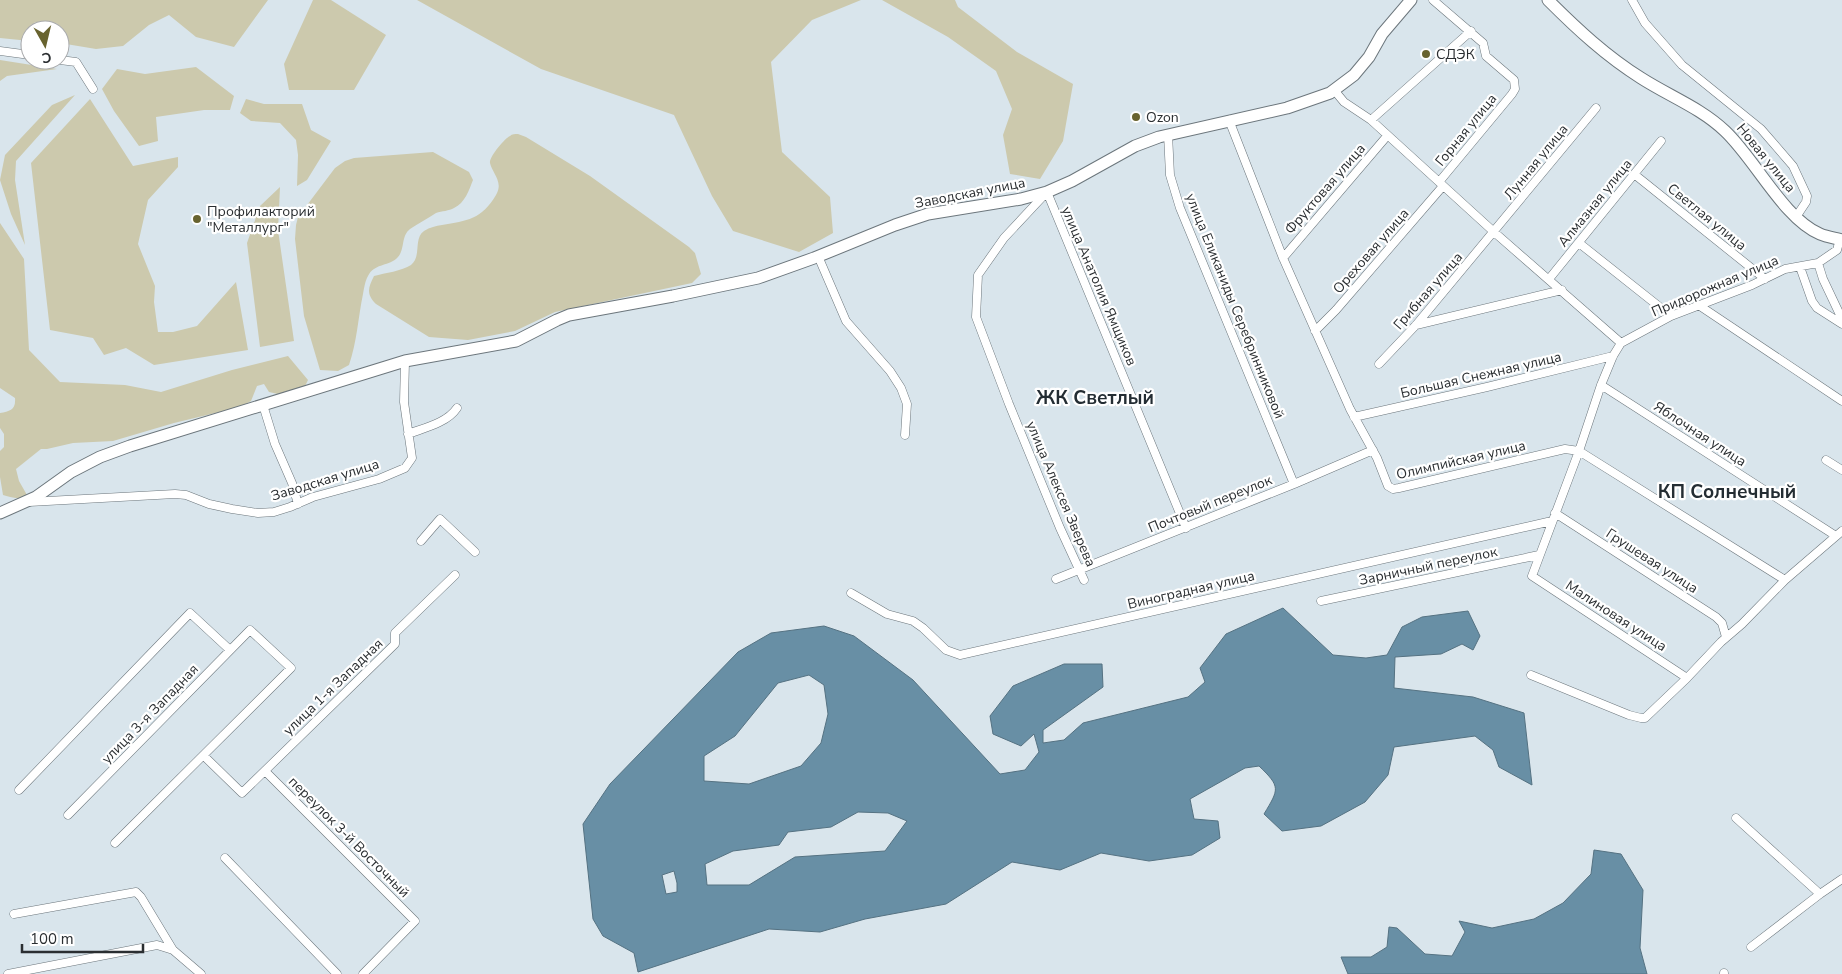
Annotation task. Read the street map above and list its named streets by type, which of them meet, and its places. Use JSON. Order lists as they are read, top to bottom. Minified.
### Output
{"streets":{"street":["Горная улица","Новая улица","Лунная улица","Фруктовая улица","Заводская улица","Алмазная улица","Светлая улица","Ореховая улица","улица Анатолия Ямщиков","Придорожная улица","Грибная улица","улица Еликаниды Серебринниковой","Большая Снежная улица","Яблочная улица","Олимпийская улица","улица Алексея Зверева","Почтовый переулок","Грушевая улица","Зарничный переулок","Виноградная улица","Малиновая улица","улица 1-я Западная","улица 3-я Западная","переулок 3-й Восточный"]},"crossings":[["Горная улица","Ореховая улица"],["Новая улица","Придорожная улица"],["Лунная улица","Грибная улица"],["Фруктовая улица","Олимпийская улица"],["Заводская улица","улица Анатолия Ямщиков"],["Заводская улица","улица Еликаниды Серебринниковой"],["Заводская улица","Олимпийская улица"],["Заводская улица","улица Алексея Зверева"],["Алмазная улица","Светлая улица"],["Светлая улица","Придорожная улица"],["Ореховая улица","Олимпийская улица"],["улица Анатолия Ямщиков","улица Алексея Зверева"],["улица Анатолия Ямщиков","Почтовый переулок"],["улица Еликаниды Серебринниковой","Почтовый переулок"],["Большая Снежная улица","Олимпийская улица"],["Олимпийская улица","Почтовый переулок"],["улица Алексея Зверева","Почтовый переулок"],["Зарничный переулок","Малиновая улица"],["улица 1-я Западная","улица 3-я Западная"],["улица 1-я Западная","переулок 3-й Восточный"]],"districts":["ЖК Светлый","КП Солнечный"],"places":["СДЭК","Ozon","Профилакторий \"Металлург\""],"scale_bar":"100 m","north":"bottom"}
